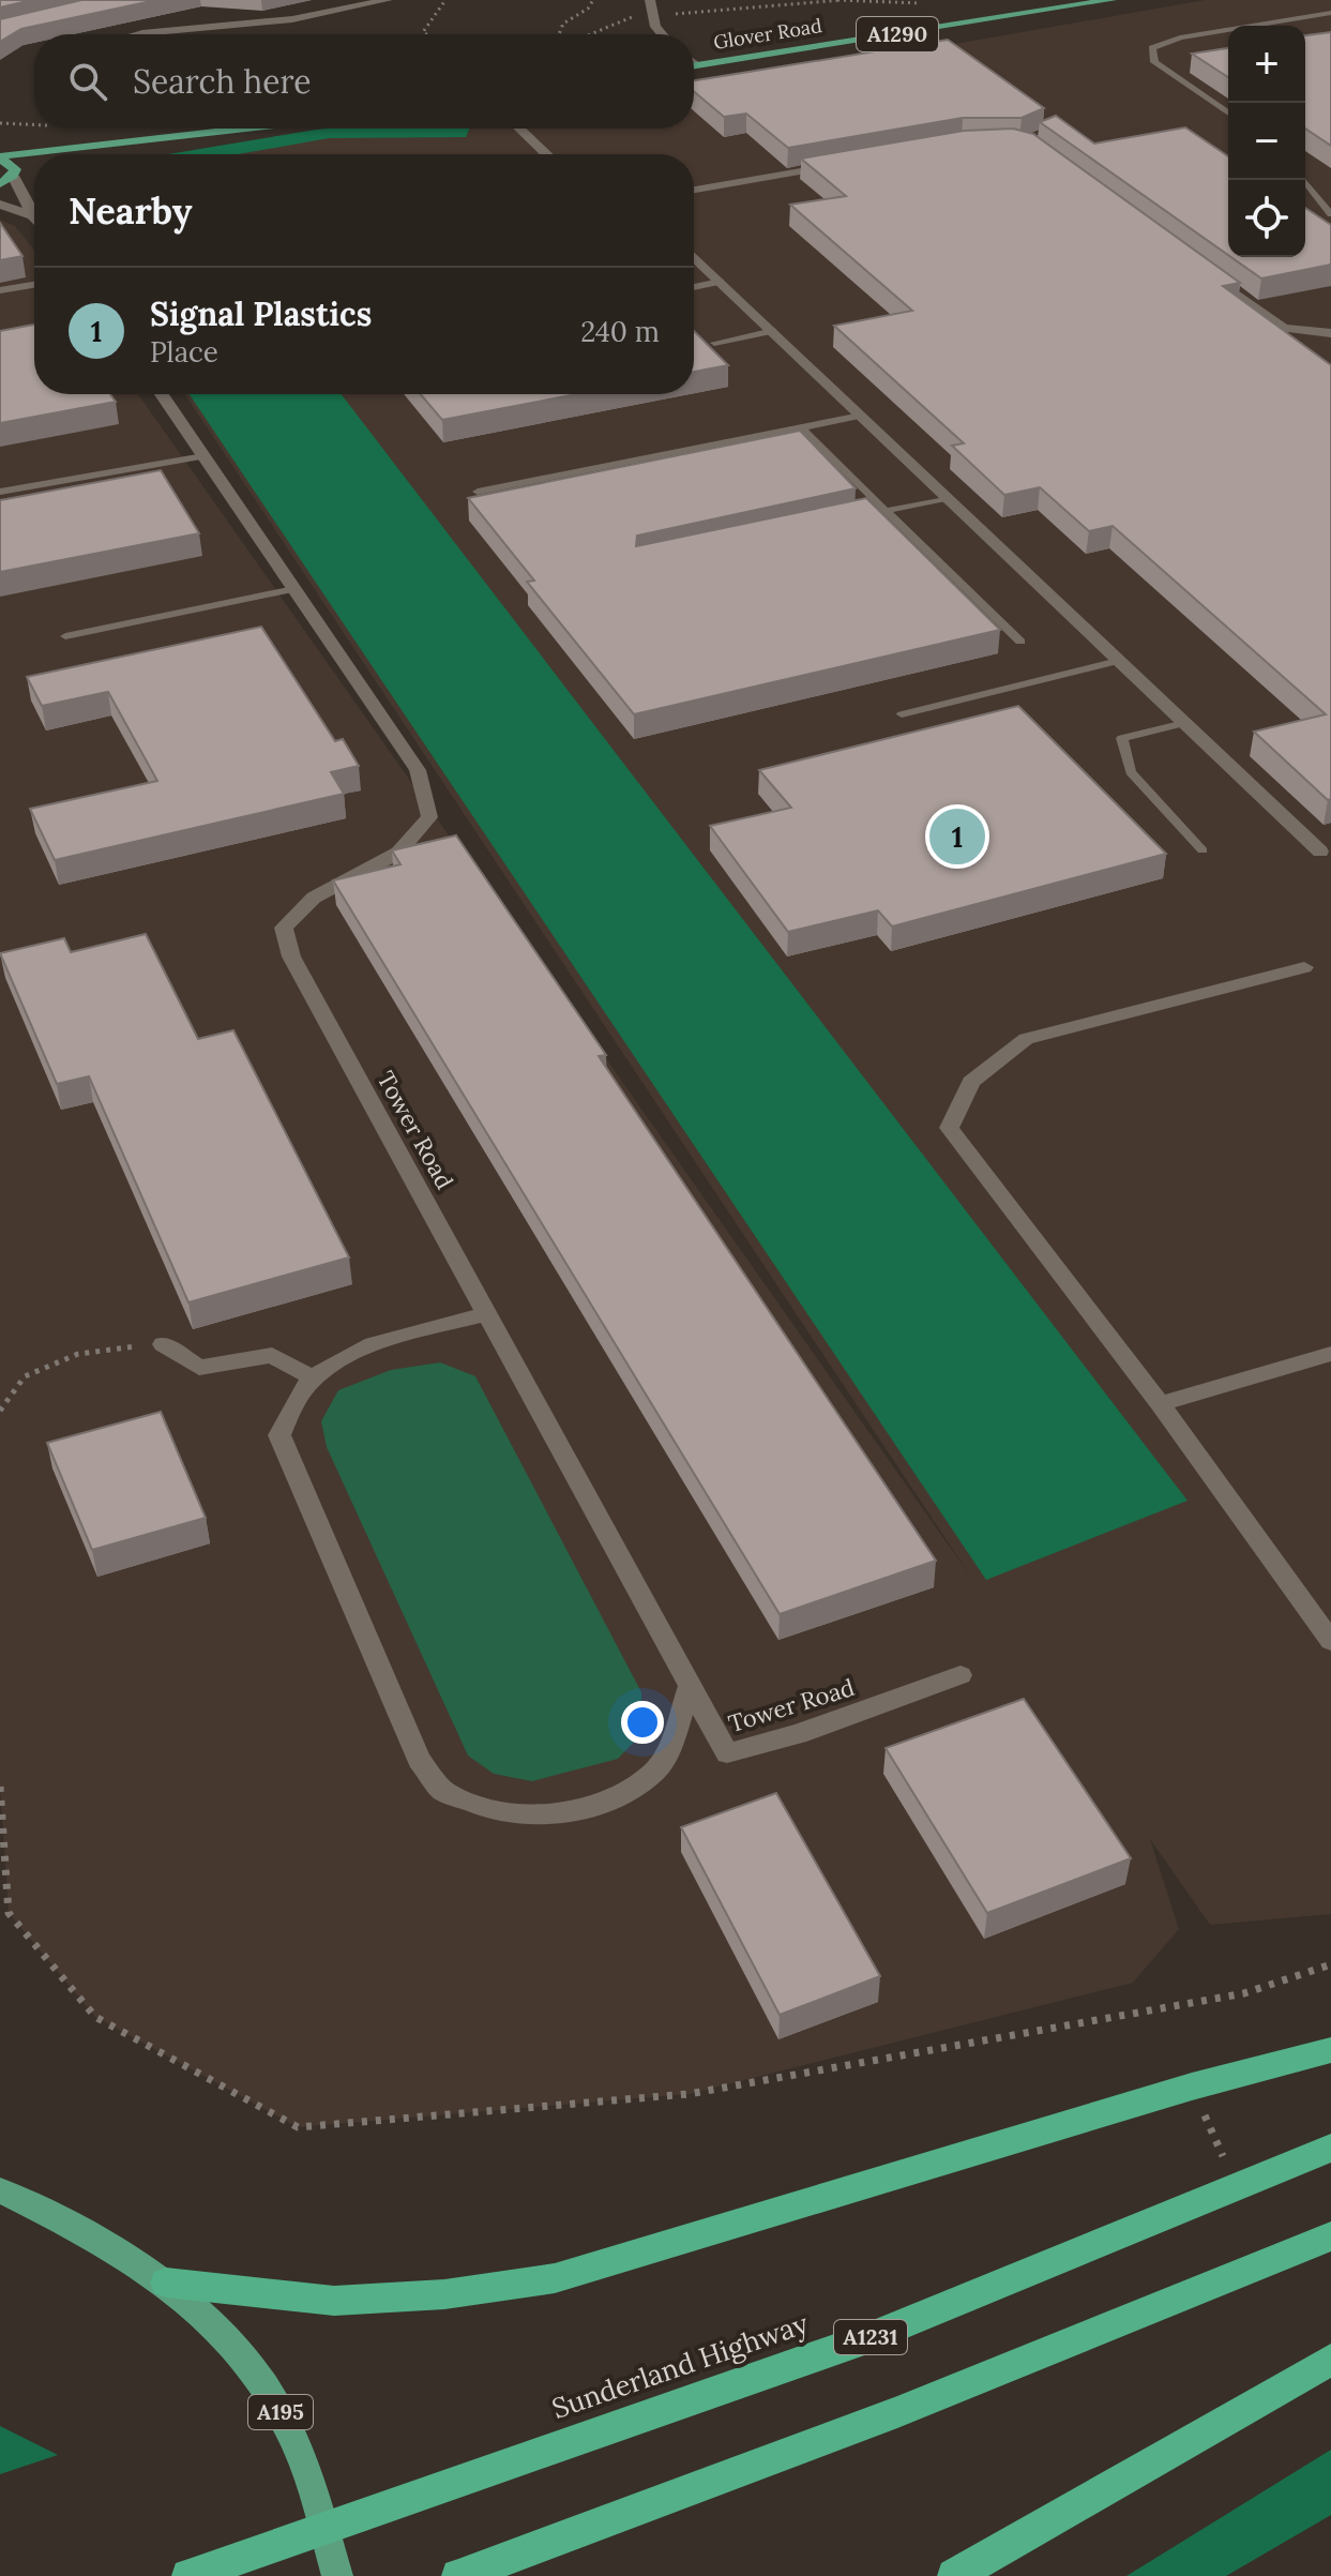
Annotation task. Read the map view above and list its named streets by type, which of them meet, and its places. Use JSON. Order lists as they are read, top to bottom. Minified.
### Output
{"streets":{"highway":["A1231","Sunderland Highway"],"main road":["Glover Road","A1290","A195"],"street":["Tower Road"]},"page":{"map_buttons":["+","−"],"search":"Search here","heading":"Nearby","list":[{"mark":"1","name":"Signal Plastics","note":"Place","value":"240 m"}],"pins":"1"}}
